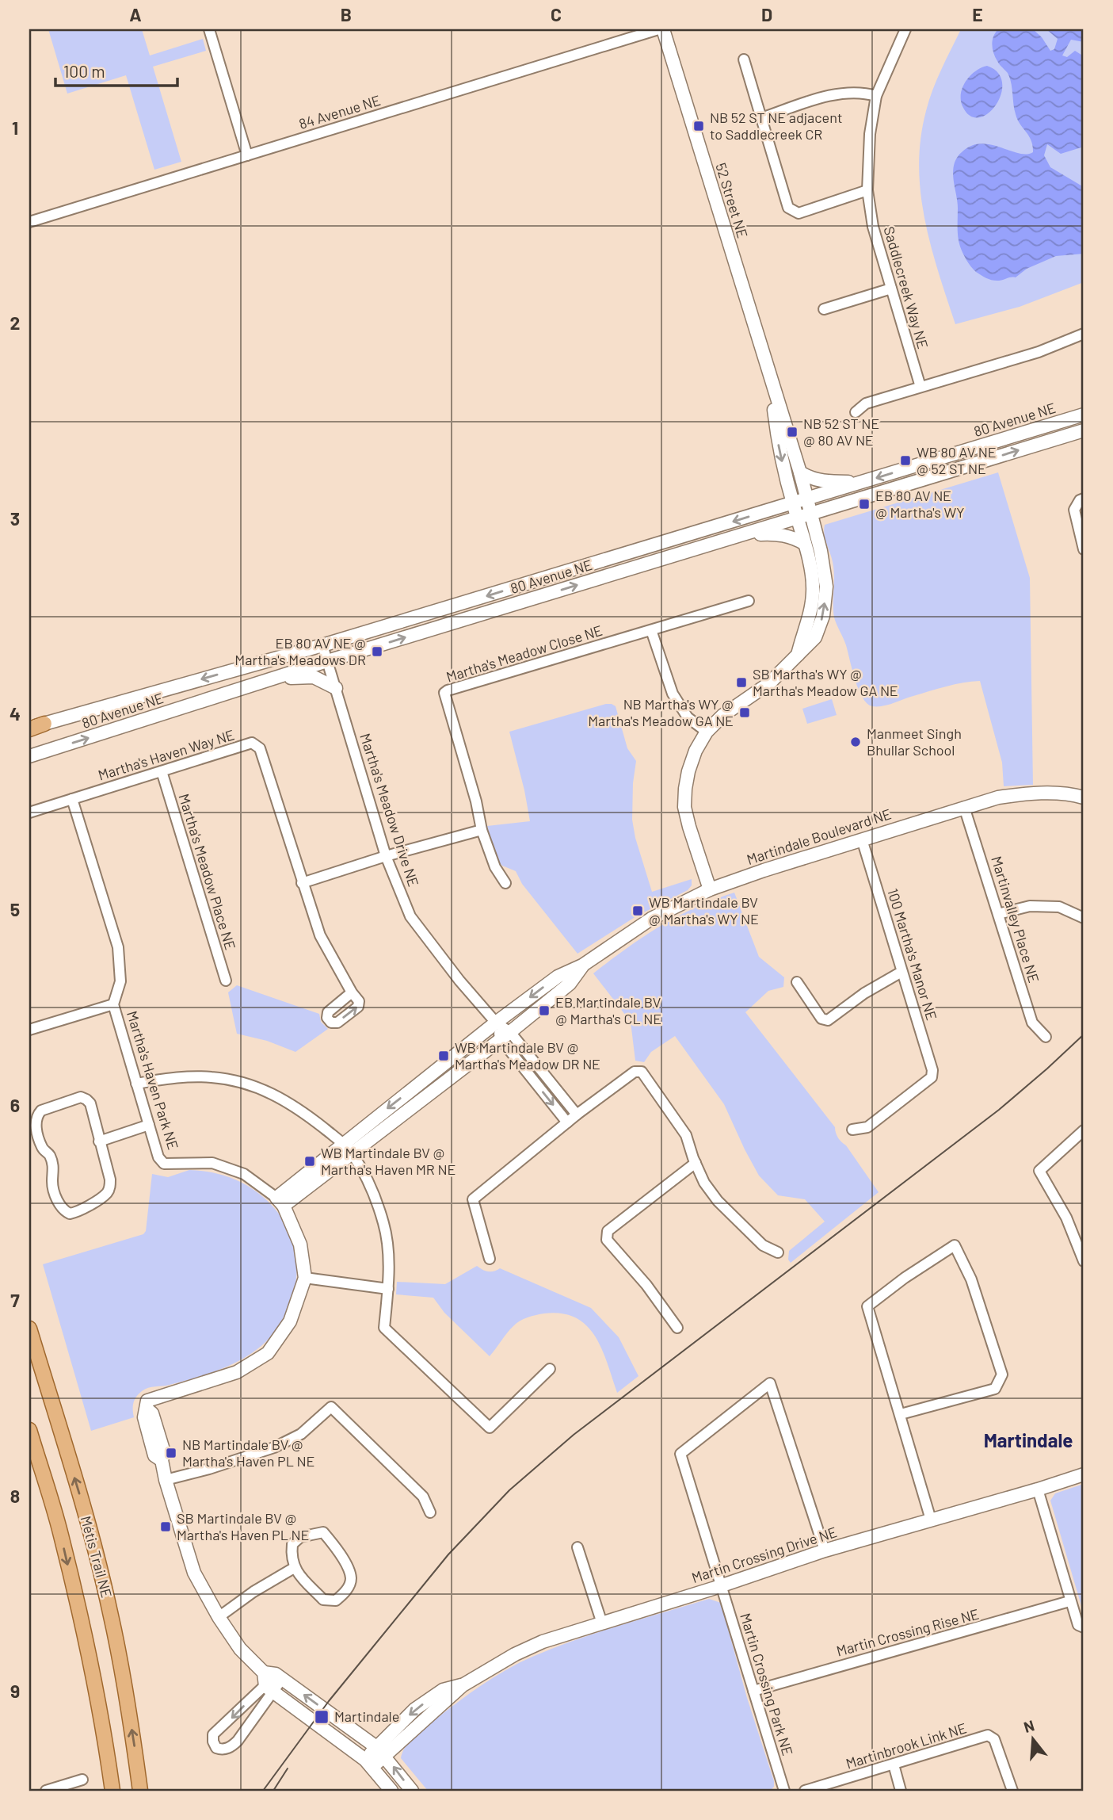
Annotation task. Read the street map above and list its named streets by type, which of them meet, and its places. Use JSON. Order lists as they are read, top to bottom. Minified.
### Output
{"streets":{"main road":["Métis Trail NE"],"street":["84 Avenue NE","52 Street NE","Saddlecreek Way NE","80 Avenue NE","Martha's Meadow Close NE","Martha's Haven Way NE","Martha's Meadow Drive NE","Martindale Boulevard NE","Martha's Meadow Place NE","Martinvalley Place NE","100 Martha's Manor NE","Martha's Haven Park NE","Martin Crossing Drive NE","Martin Crossing Rise NE","Martin Crossing Park NE","Martinbrook Link NE"]},"crossings":[["52 Street NE","80 Avenue NE"],["52 Street NE","Martindale Boulevard NE"],["80 Avenue NE","Martha's Meadow Drive NE"],["Martha's Haven Way NE","Martha's Meadow Place NE"],["Martha's Haven Way NE","Martha's Haven Park NE"],["Martha's Meadow Drive NE","Martindale Boulevard NE"],["Martindale Boulevard NE","Martinvalley Place NE"],["Martindale Boulevard NE","100 Martha's Manor NE"],["Martindale Boulevard NE","Martha's Haven Park NE"],["Martin Crossing Drive NE","Martin Crossing Park NE"],["Martin Crossing Rise NE","Martin Crossing Park NE"]],"districts":["Martindale"],"places":{"transit":["NB 52 ST NE adjacent to Saddlecreek CR","NB 52 ST NE @ 80 AV NE","WB 80 AV NE @ 52 ST NE","EB 80 AV NE @ Martha's WY","EB 80 AV NE @ Martha's Meadows DR","SB Martha's WY @ Martha's Meadow GA NE","NB Martha's WY @ Martha's Meadow GA NE","WB Martindale BV @ Martha's WY NE","EB Martindale BV @ Martha's CL NE","WB Martindale BV @ Martha's Meadow DR NE","WB Martindale BV @ Martha's Haven MR NE","NB Martindale BV @ Martha's Haven PL NE","SB Martindale BV @ Martha's Haven PL NE","Martindale"],"other":["Manmeet Singh Bhullar School"]},"scale_bar":"100 m","north":"top","grid":{"columns":["A","B","C","D","E"],"rows":["1","2","3","4","5","6","7","8","9"]}}
